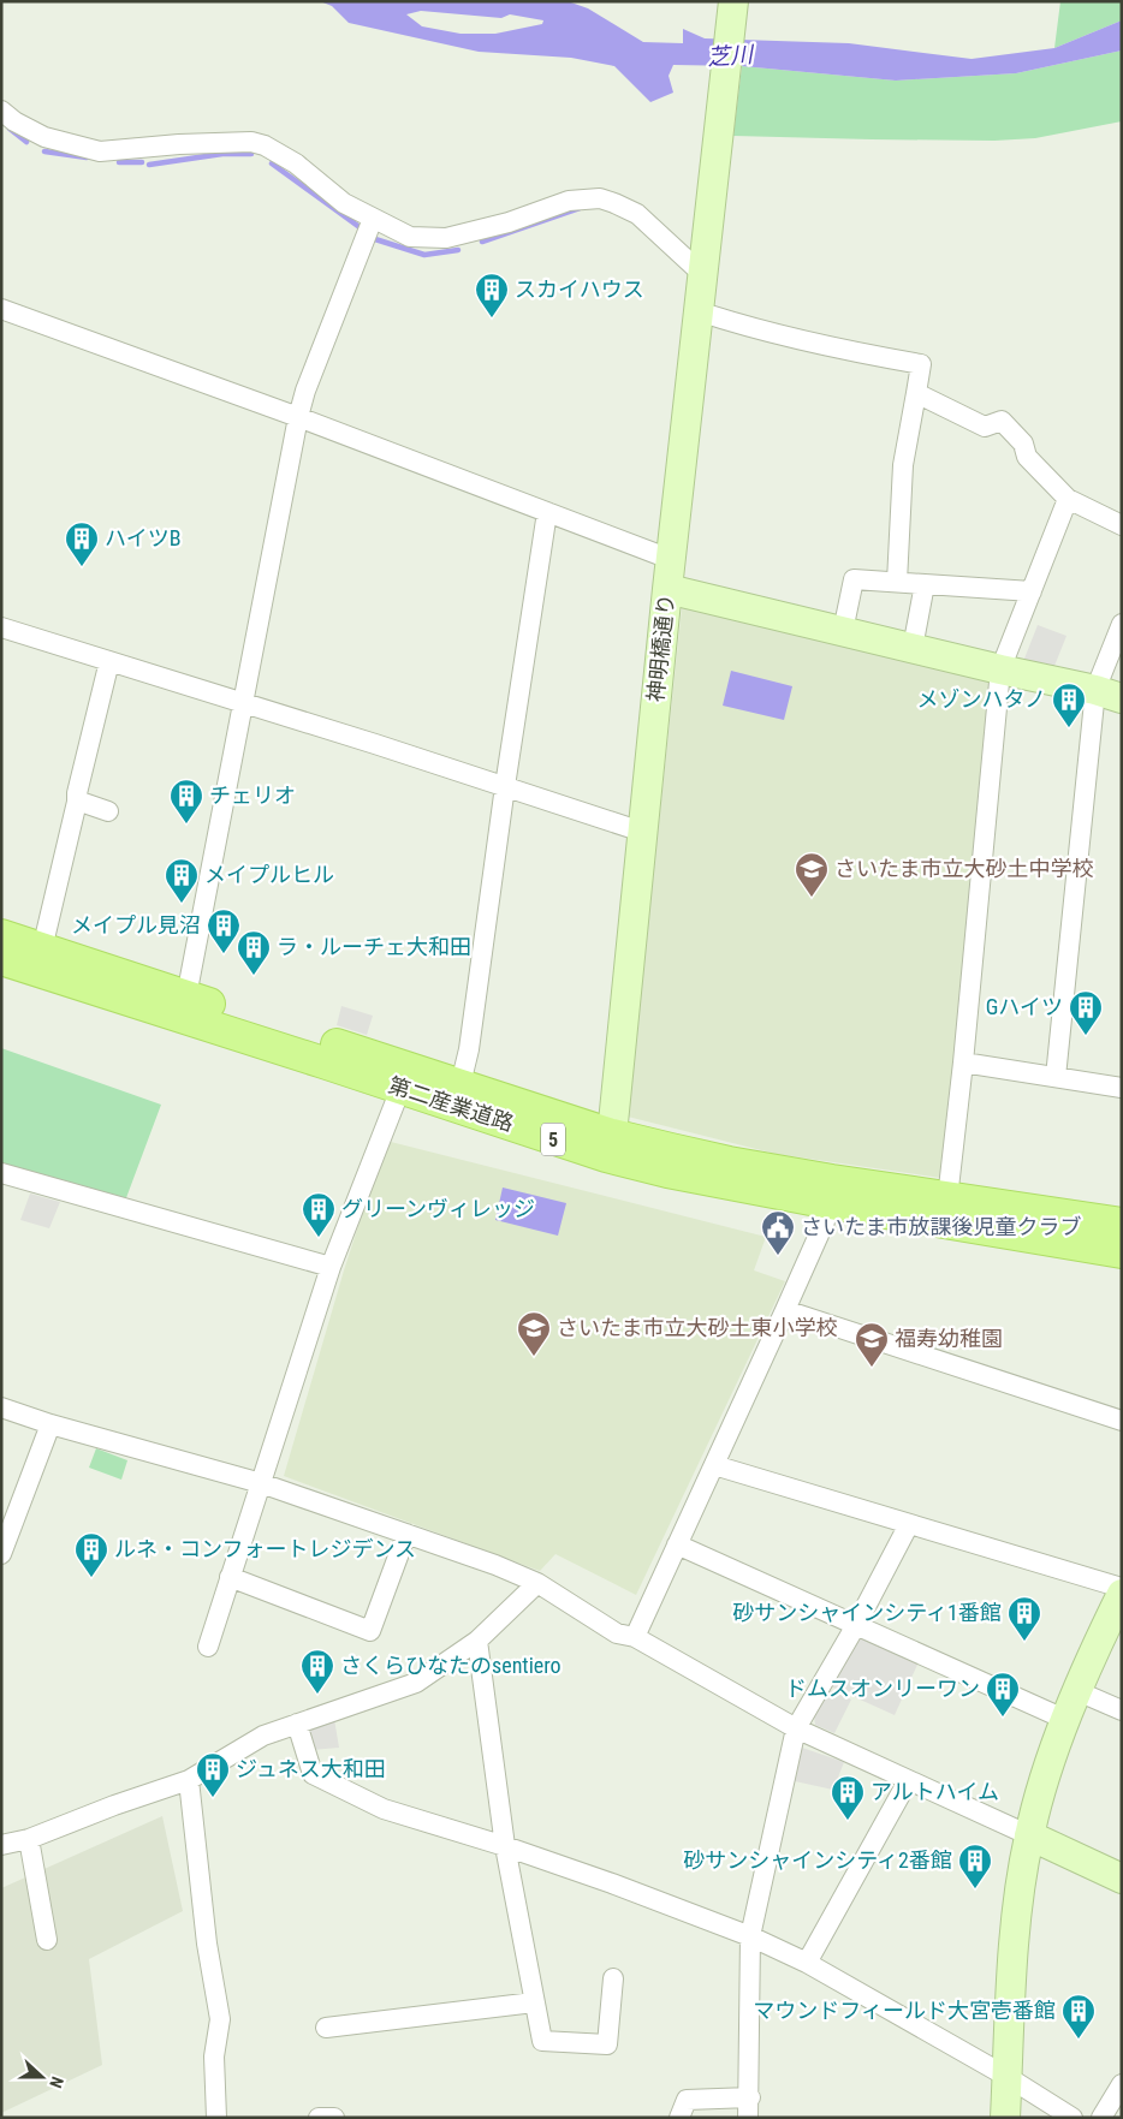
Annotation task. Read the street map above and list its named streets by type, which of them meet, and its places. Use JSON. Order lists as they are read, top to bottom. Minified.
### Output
{"streets":{"main road":["第二産業道路","5"],"street":["神明橋通り"]},"crossings":[["神明橋通り","第二産業道路"]],"water":["芝川"],"places":{"building":["スカイハウス","ハイツB","メゾンハタノ","チェリオ","メイプルヒル","メイプル見沼","ラ・ルーチェ大和田","Gハイツ","グリーンヴィレッジ","ルネ・コンフォートレジデンス","砂サンシャインシティ1番館","さくらひなたのsentiero","ドムスオンリーワン","ジュネス大和田","アルトハイム","砂サンシャインシティ2番館","マウンドフィールド大宮壱番館"],"school or university":["さいたま市立大砂土中学校","さいたま市立大砂土東小学校","福寿幼稚園"],"public building":["さいたま市放課後児童クラブ"]},"north":"right"}
